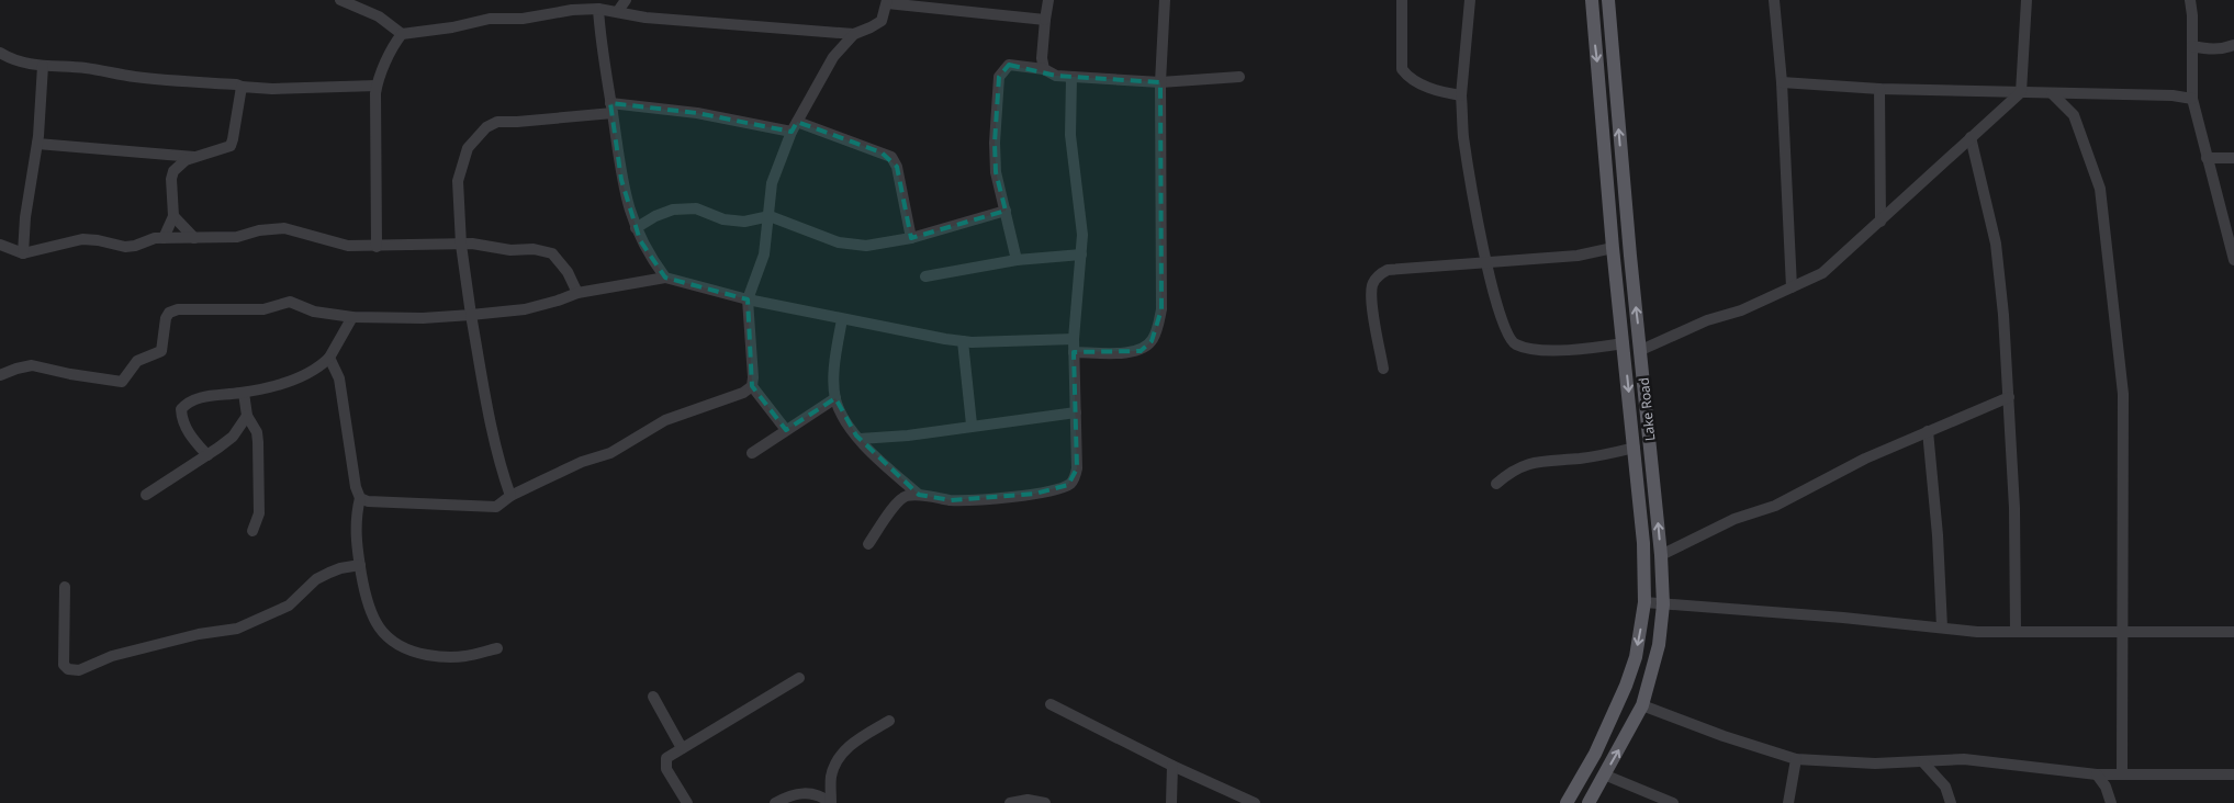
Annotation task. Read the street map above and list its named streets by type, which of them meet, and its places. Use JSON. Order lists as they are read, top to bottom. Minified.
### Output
{"streets":{"main road":["Lake Road"]}}
